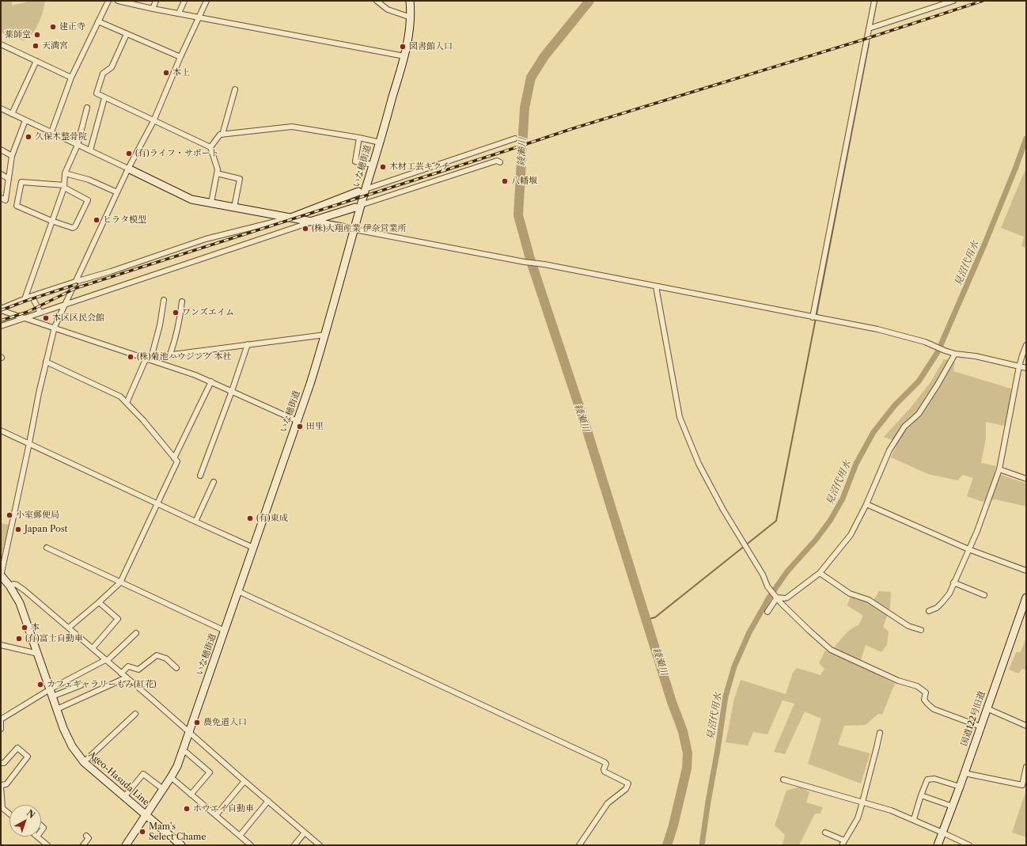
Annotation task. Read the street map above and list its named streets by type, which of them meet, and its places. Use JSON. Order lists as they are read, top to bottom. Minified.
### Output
{"streets":{"street":["いな穂街道","国道122号旧道","Ageo-Hasuda Line"]},"crossings":[["いな穂街道","Ageo-Hasuda Line"]],"water":["綾瀬川","見沼代用水"],"places":["建正寺","薬師堂","天満宮","図書館入口","本上","久保木整骨院","(有)ライフ・サポート","木材工芸キクチ","八幡堰","ヒラタ模型","(株)大翔産業 伊奈営業所","ワンズエイム","本区区民会館","(株)菊池ハウジング 本社","田里","小室郵便局","(有)東成","Japan Post","本","(有)富士自動車","カフェギャラリーもみ(紅花)","農免道入口","ホウエイ自動車","Mam's Select Chame"],"north":"top right"}
